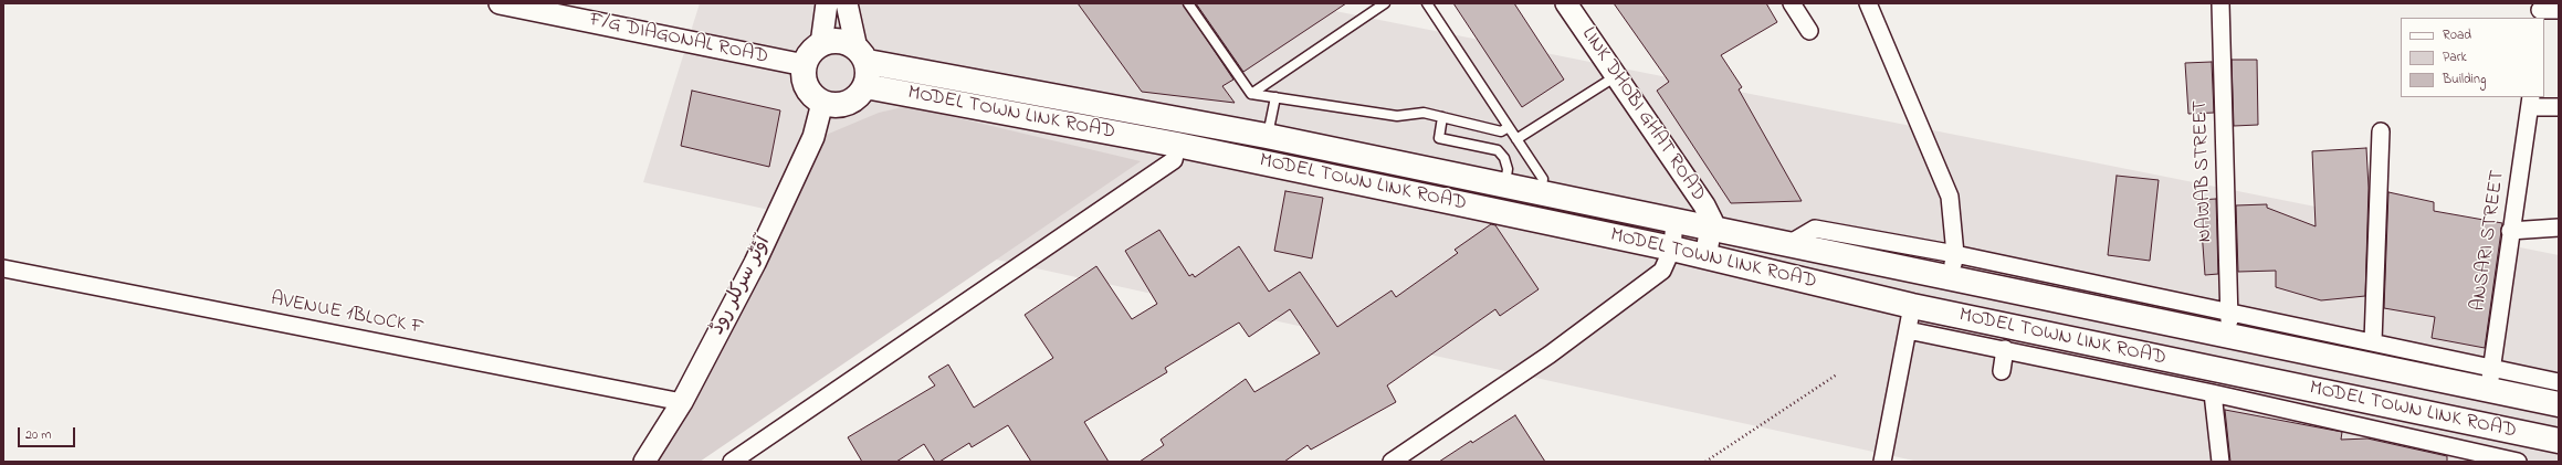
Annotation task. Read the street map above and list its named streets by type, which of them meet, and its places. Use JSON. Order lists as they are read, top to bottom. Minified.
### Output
{"streets":{"main road":["MODEL TOWN LINK ROAD"],"street":["F/G DIAGONAL ROAD","LINK DHOBI GHAT ROAD","NAWAB STREET","ANSARI STREET","آؤٹر سرکلر روڈ","AVENUE 1BLOCK F"]},"crossings":[["F/G DIAGONAL ROAD","MODEL TOWN LINK ROAD"],["F/G DIAGONAL ROAD","آؤٹر سرکلر روڈ"],["MODEL TOWN LINK ROAD","LINK DHOBI GHAT ROAD"],["MODEL TOWN LINK ROAD","NAWAB STREET"],["MODEL TOWN LINK ROAD","ANSARI STREET"],["MODEL TOWN LINK ROAD","آؤٹر سرکلر روڈ"],["آؤٹر سرکلر روڈ","AVENUE 1BLOCK F"]],"legend":["Road","Park","Building"],"scale_bar":"20 m"}
